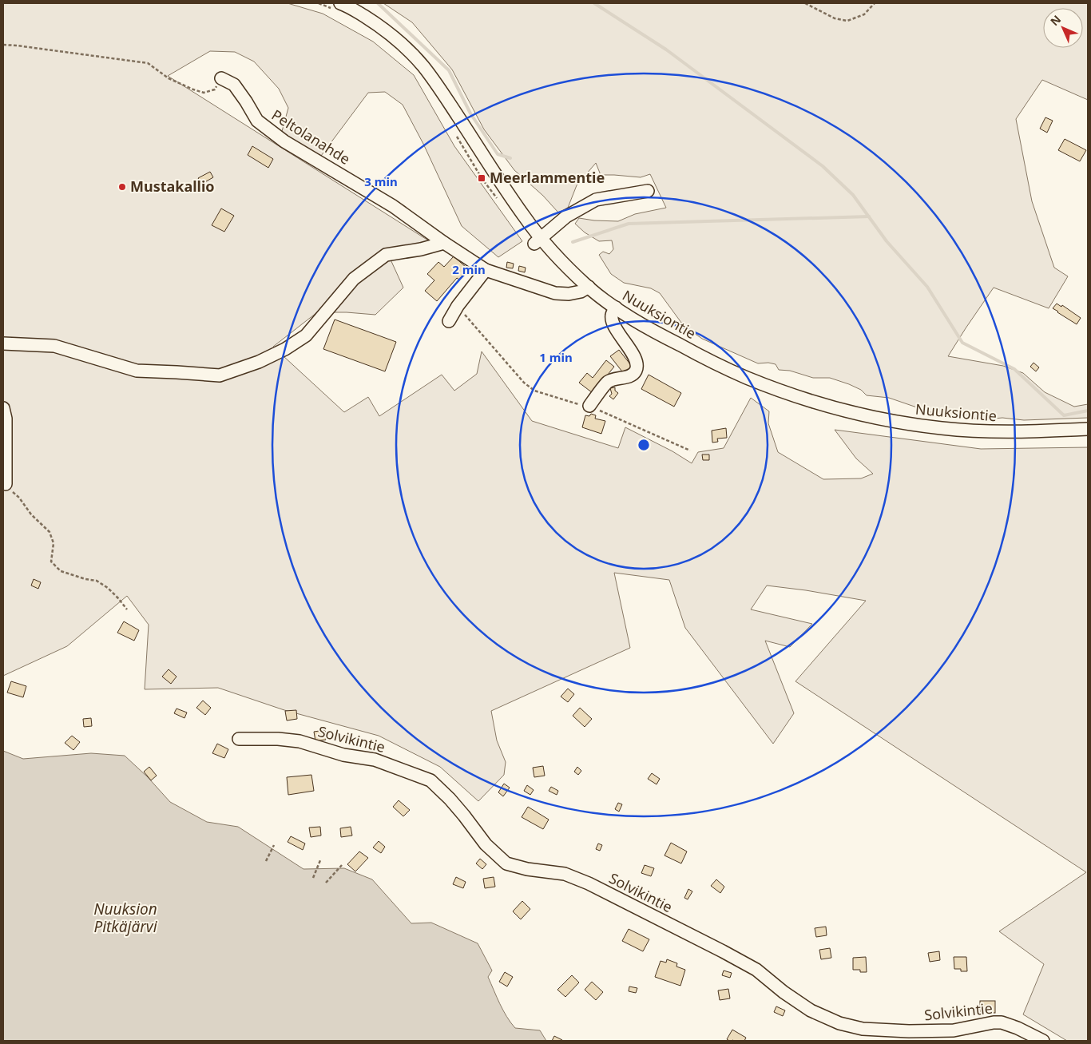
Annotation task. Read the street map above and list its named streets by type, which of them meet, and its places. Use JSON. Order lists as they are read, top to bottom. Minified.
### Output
{"streets":{"street":["Peltolanahde","Nuuksiontie","Solvikintie"]},"crossings":[["Peltolanahde","Nuuksiontie"]],"water":["Nuuksion Pitkäjärvi"],"places":{"transit":["Meerlammentie"],"other":["Mustakallio"]},"north":"top left","rings":["3 min","2 min","1 min"]}
